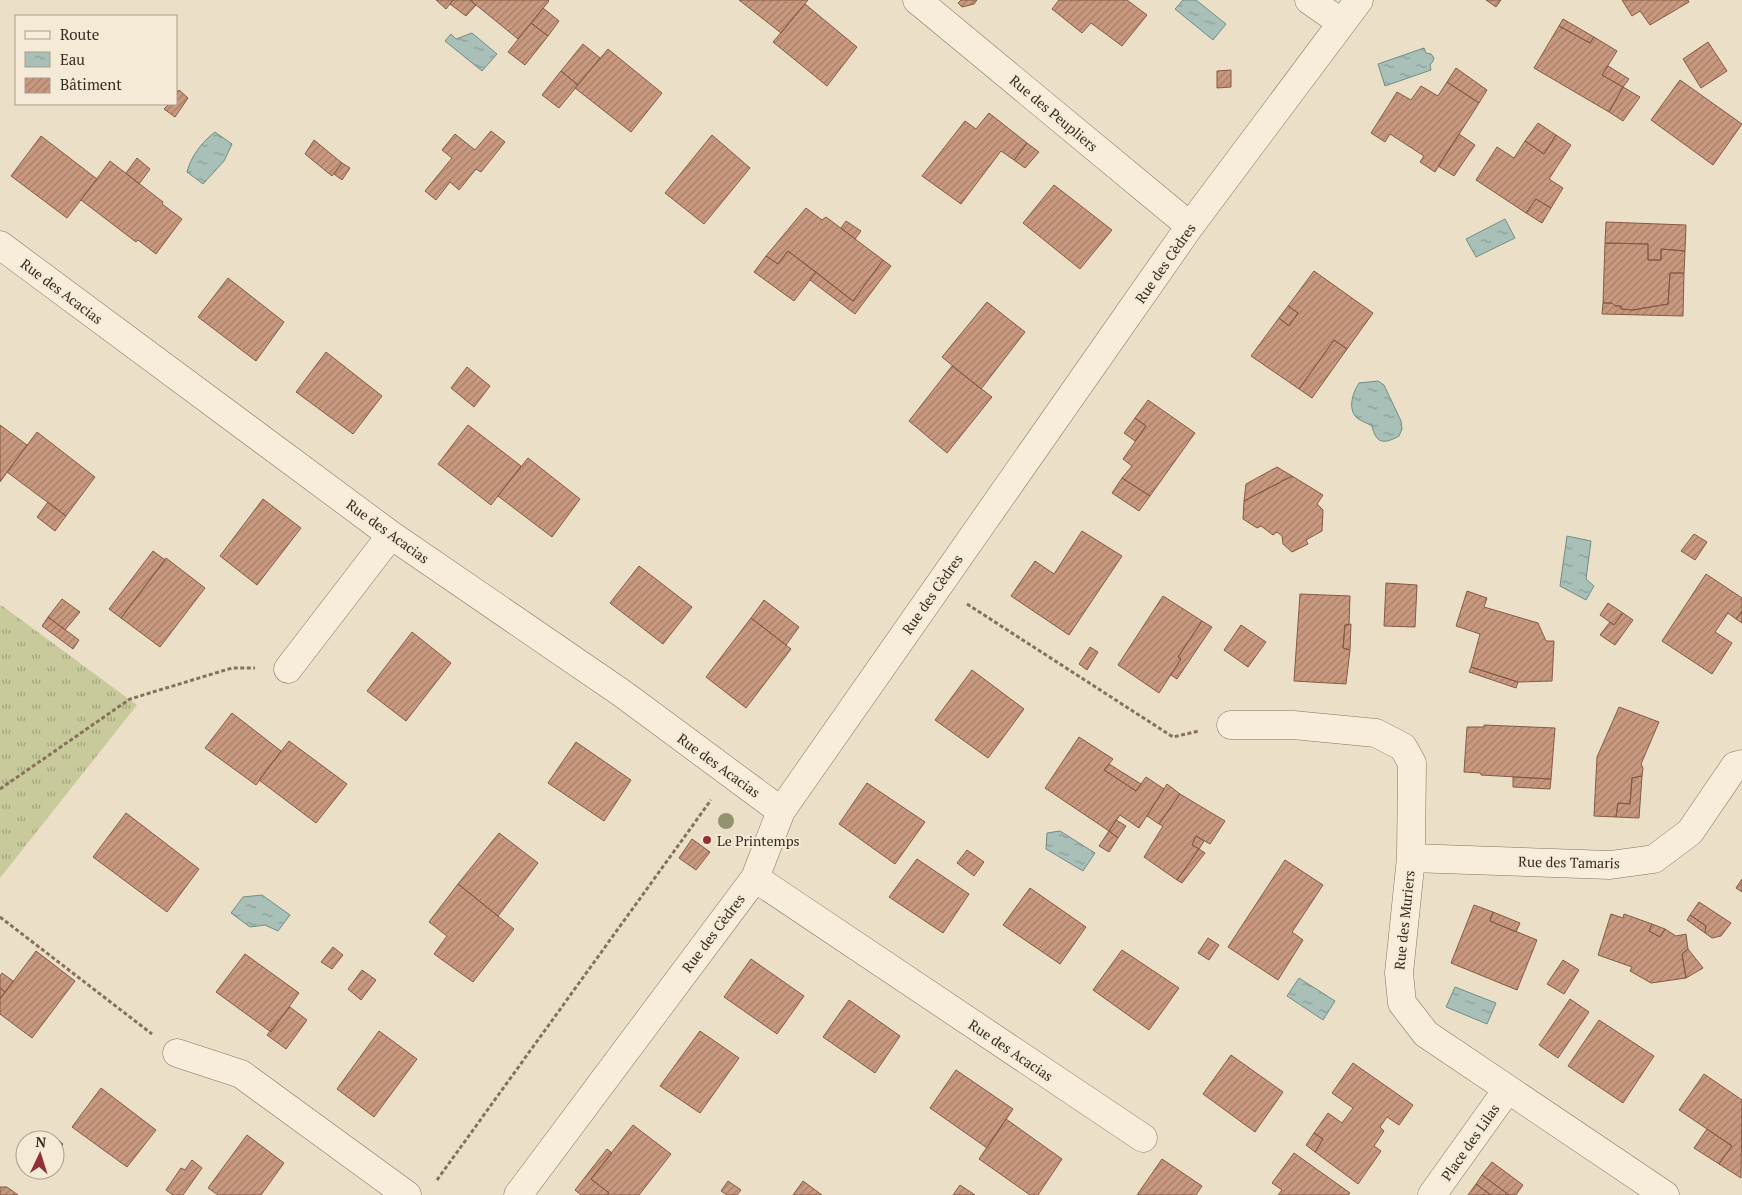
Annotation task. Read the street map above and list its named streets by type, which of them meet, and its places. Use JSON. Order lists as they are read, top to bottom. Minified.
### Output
{"streets":{"street":["Rue des Peupliers","Rue des Cèdres","Rue des Acacias","Rue des Tamaris","Rue des Muriers","Place des Lilas"]},"crossings":[["Rue des Peupliers","Rue des Cèdres"],["Rue des Cèdres","Rue des Acacias"],["Rue des Tamaris","Rue des Muriers"],["Rue des Muriers","Place des Lilas"]],"places":["Le Printemps"],"legend":["Route","Eau","Bâtiment"],"north":"top"}
